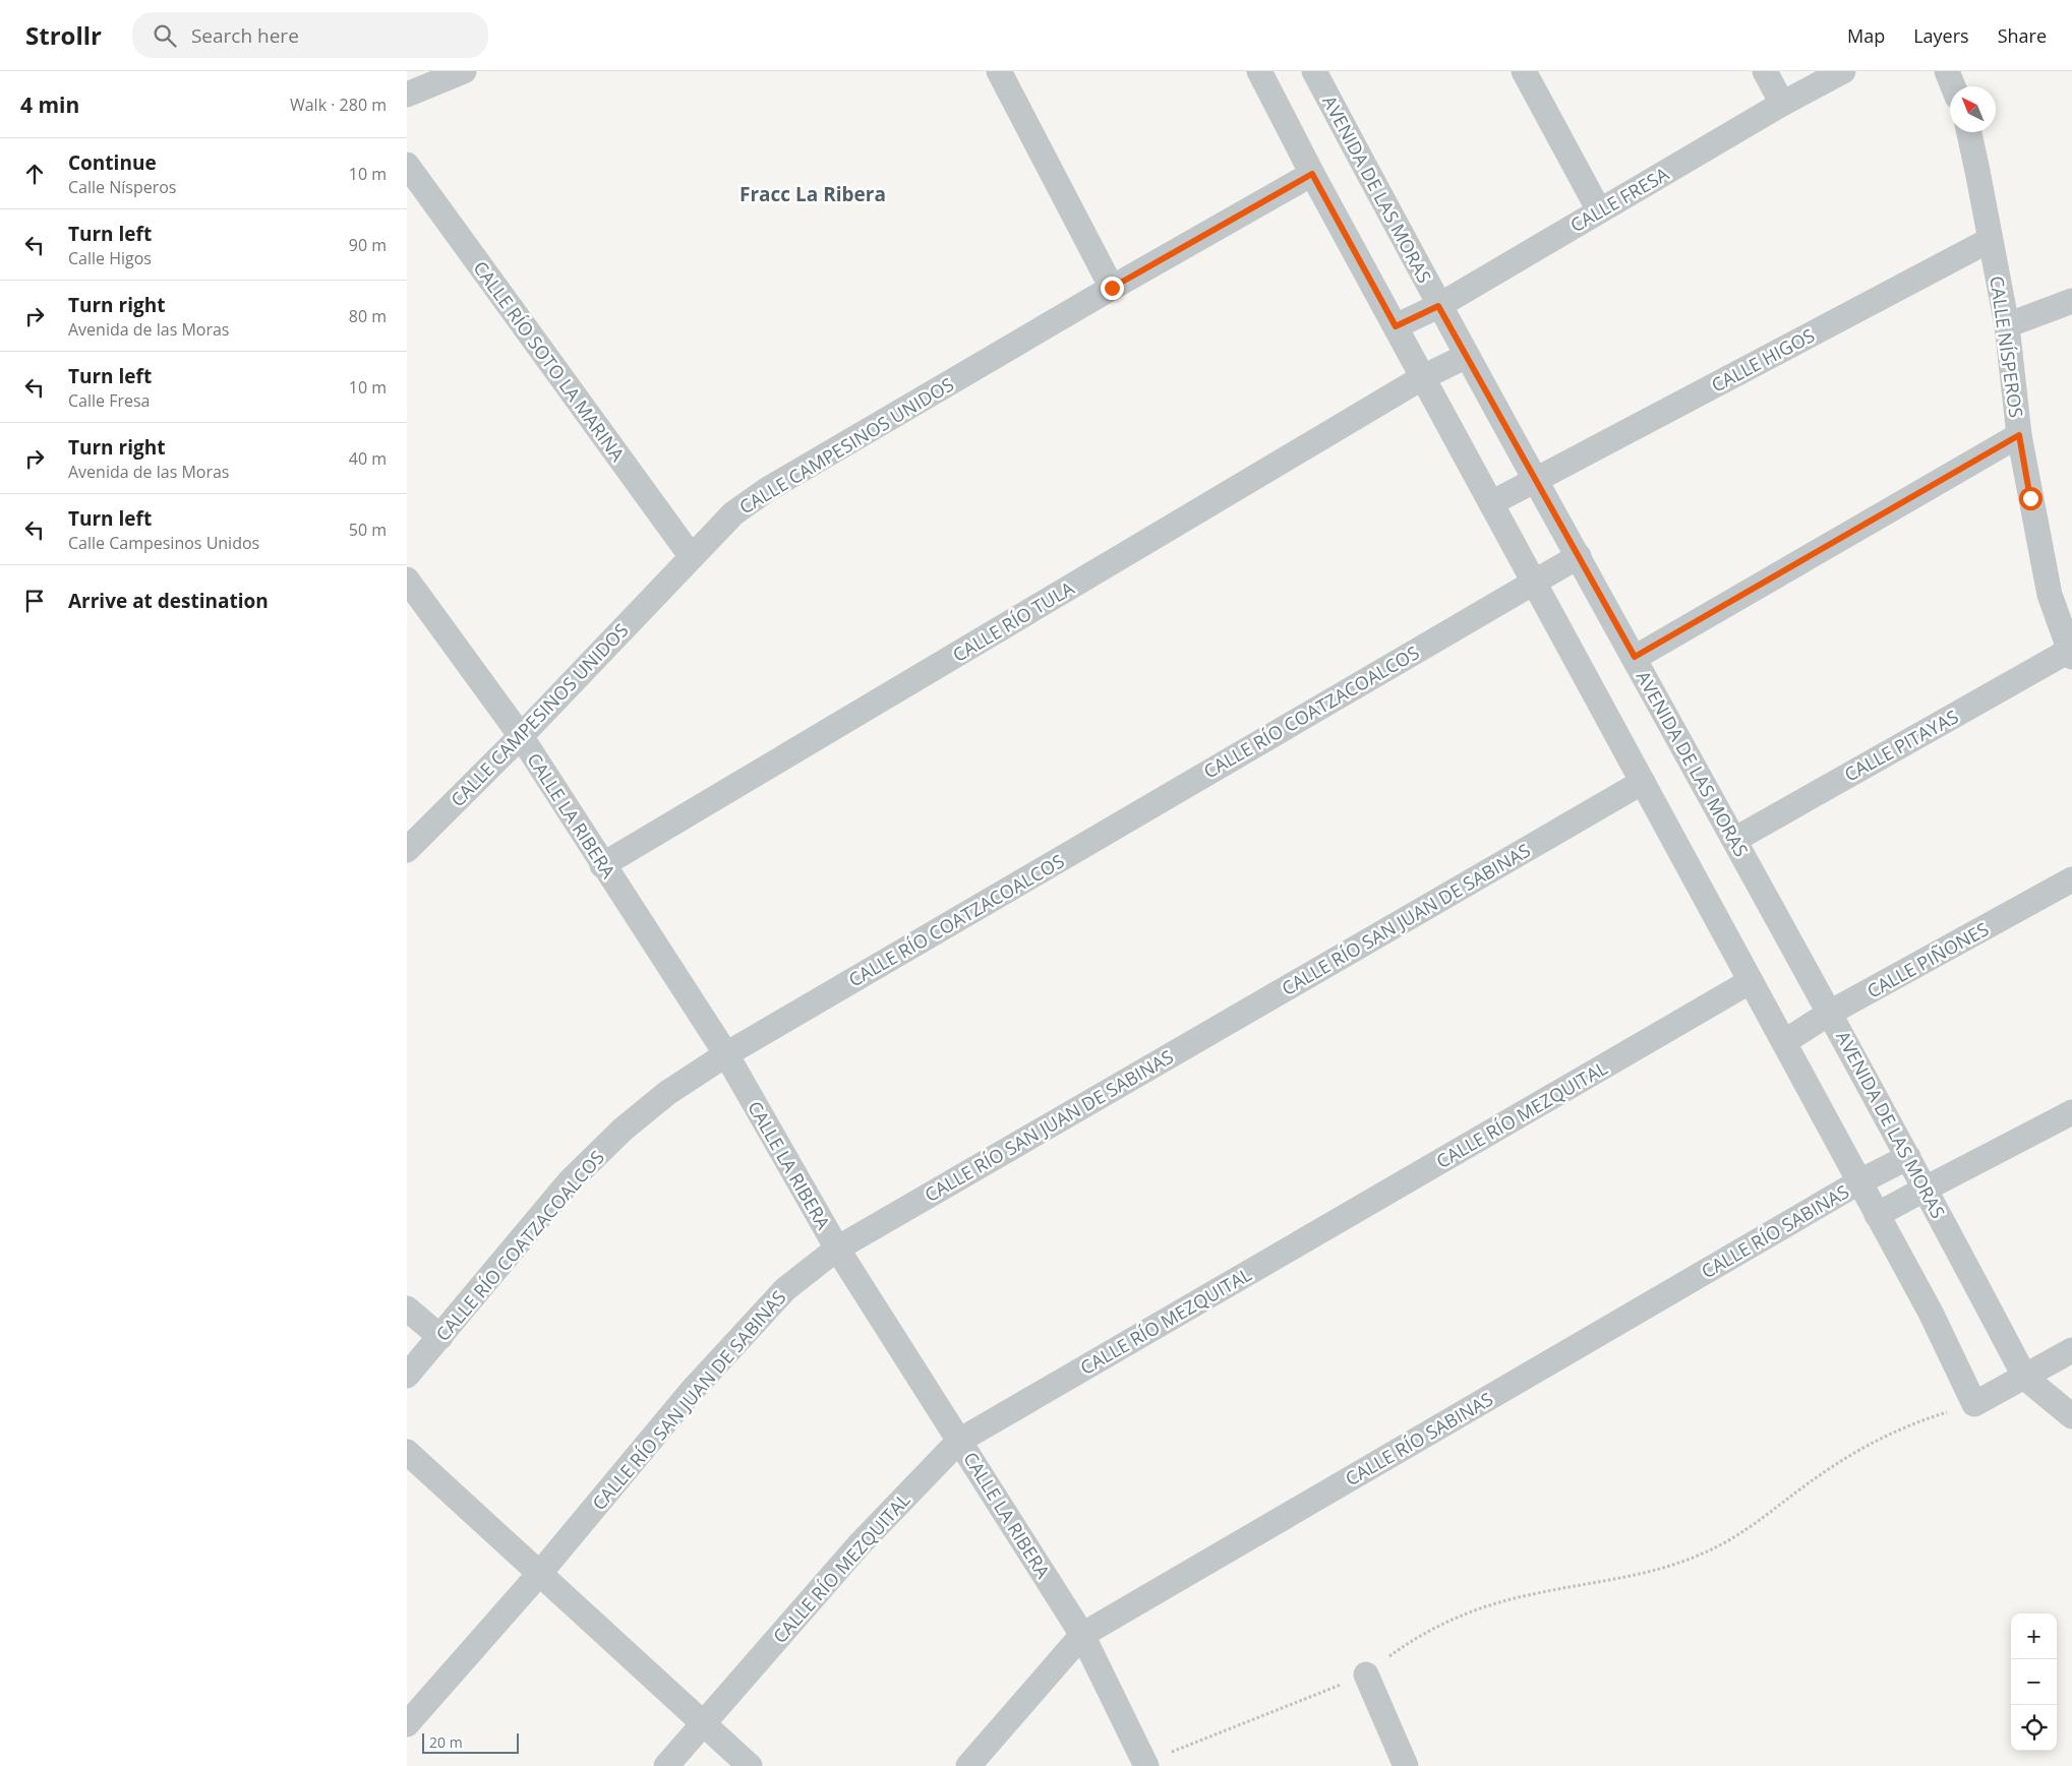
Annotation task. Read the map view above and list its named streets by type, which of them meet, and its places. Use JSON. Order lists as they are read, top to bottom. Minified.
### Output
{"streets":{"street":["AVENIDA DE LAS MORAS","CALLE FRESA","CALLE NÍSPEROS","CALLE HIGOS","CALLE RÍO SOTO LA MARINA","CALLE CAMPESINOS UNIDOS","CALLE RÍO TULA","CALLE RÍO COATZACOALCOS","CALLE PITAYAS","CALLE LA RIBERA","CALLE RÍO SAN JUAN DE SABINAS","CALLE PIÑONES","CALLE RÍO MEZQUITAL","CALLE RÍO SABINAS"]},"crossings":[["AVENIDA DE LAS MORAS","CALLE FRESA"],["AVENIDA DE LAS MORAS","CALLE HIGOS"],["AVENIDA DE LAS MORAS","CALLE RÍO TULA"],["AVENIDA DE LAS MORAS","CALLE RÍO COATZACOALCOS"],["AVENIDA DE LAS MORAS","CALLE PITAYAS"],["AVENIDA DE LAS MORAS","CALLE PIÑONES"],["AVENIDA DE LAS MORAS","CALLE RÍO SABINAS"],["CALLE NÍSPEROS","CALLE HIGOS"],["CALLE NÍSPEROS","CALLE PITAYAS"],["CALLE RÍO SOTO LA MARINA","CALLE CAMPESINOS UNIDOS"],["CALLE CAMPESINOS UNIDOS","CALLE LA RIBERA"],["CALLE RÍO TULA","CALLE LA RIBERA"],["CALLE RÍO COATZACOALCOS","CALLE LA RIBERA"],["CALLE LA RIBERA","CALLE RÍO SAN JUAN DE SABINAS"],["CALLE LA RIBERA","CALLE RÍO MEZQUITAL"],["CALLE LA RIBERA","CALLE RÍO SABINAS"]],"districts":["Fracc La Ribera"],"scale_bar":"20 m","north":"top left","page":{"header":"Strollr","search":"Search here","nav":["Map","Layers","Share"],"heading":["4 min","Walk · 280 m"],"list":[["Continue","Calle Nísperos","10 m"],["Turn left","Calle Higos","90 m"],["Turn right","Avenida de las Moras","80 m"],["Turn left","Calle Fresa","10 m"],["Turn right","Avenida de las Moras","40 m"],["Turn left","Calle Campesinos Unidos","50 m"],"Arrive at destination"],"map_buttons":["+","−"],"scale":"20 m"}}
